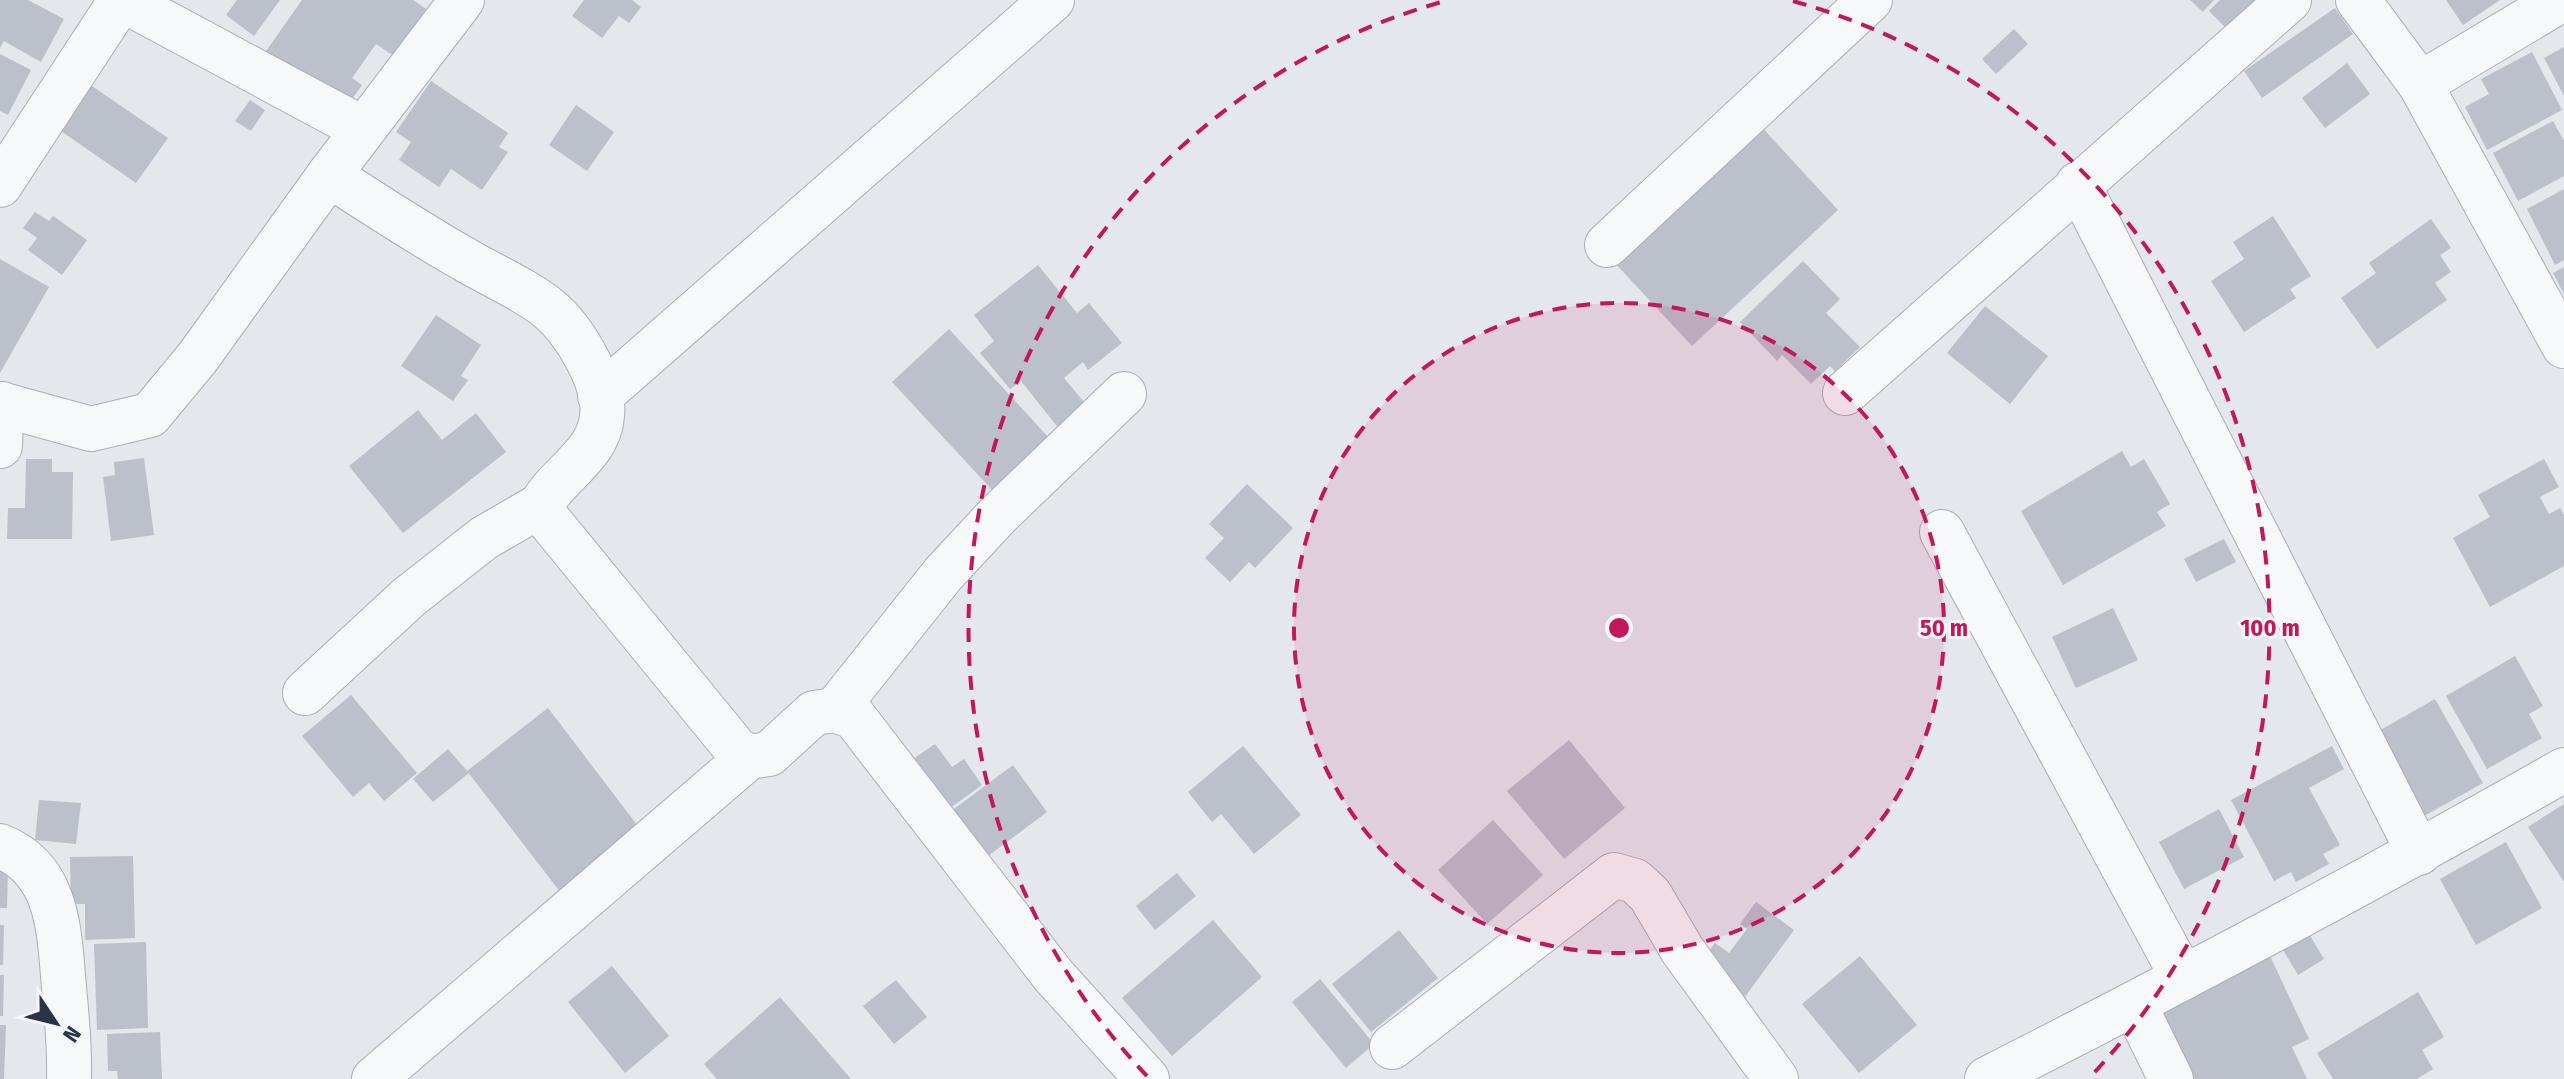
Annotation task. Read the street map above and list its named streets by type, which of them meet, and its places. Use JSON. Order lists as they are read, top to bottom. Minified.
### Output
{"north":"bottom right","rings":["50 m","100 m"]}
